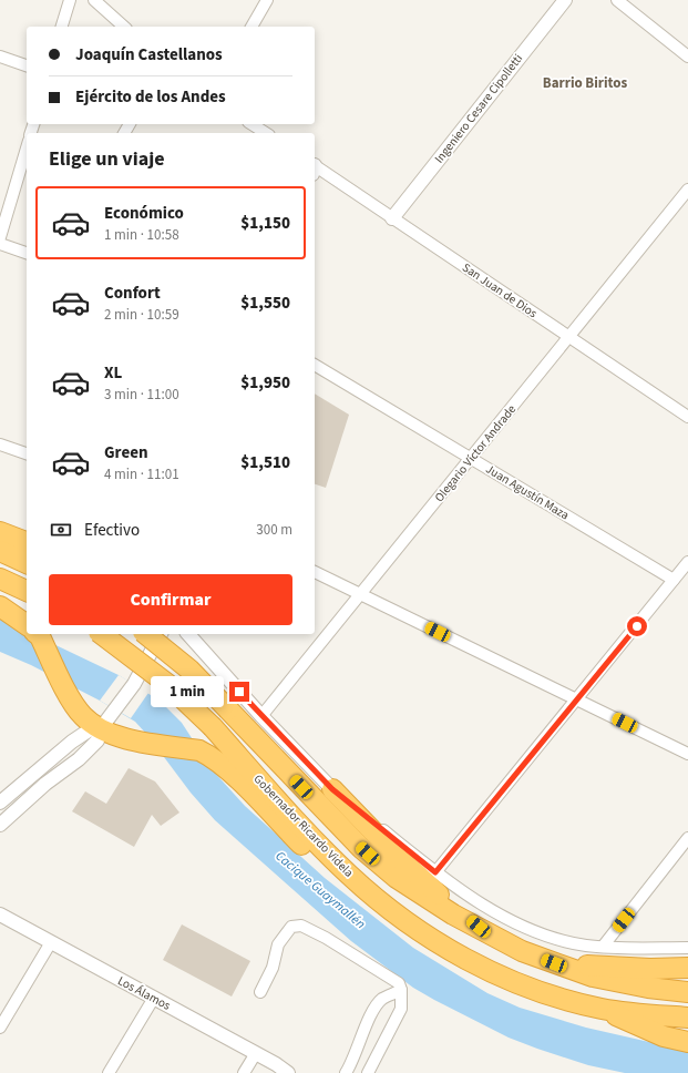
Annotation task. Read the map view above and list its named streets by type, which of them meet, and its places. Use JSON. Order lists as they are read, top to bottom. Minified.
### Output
{"streets":{"highway":["Gobernador Ricardo Videla"],"street":["Ingeniero Cesare Cipolletti","San Juan de Dios","Olegario Víctor Andrade","Juan Agustín Maza","Los Álamos"]},"crossings":[["Ingeniero Cesare Cipolletti","San Juan de Dios"],["San Juan de Dios","Olegario Víctor Andrade"],["Olegario Víctor Andrade","Juan Agustín Maza"]],"districts":["Barrio Biritos"],"water":["Cacique Guaymallén"],"page":{"banner":["Joaquín Castellanos","Ejército de los Andes"],"heading":"Elige un viaje","list":[{"name":"Económico","note":"1 min · 10:58","value":"$1,150"},{"name":"Confort","note":"2 min · 10:59","value":"$1,550"},{"name":"XL","note":"3 min · 11:00","value":"$1,950"},{"name":"Green","note":"4 min · 11:01","value":"$1,510"}],"pay":["Efectivo","300 m"],"buttons":"Confirmar","bubble":"1 min"}}
